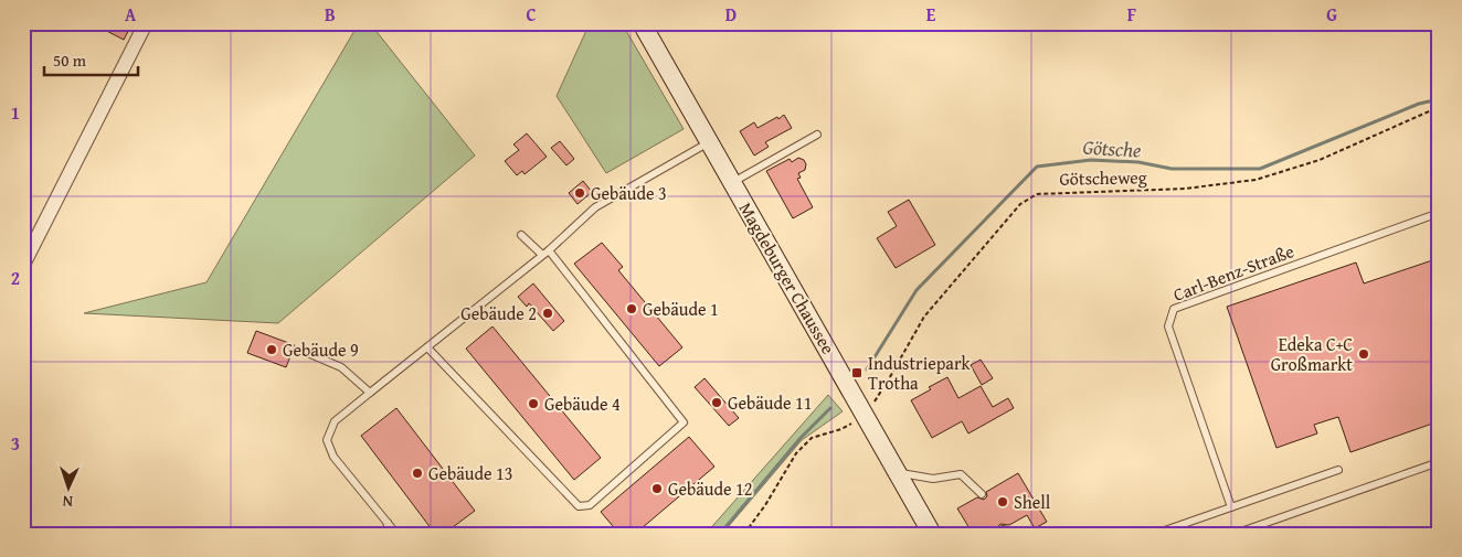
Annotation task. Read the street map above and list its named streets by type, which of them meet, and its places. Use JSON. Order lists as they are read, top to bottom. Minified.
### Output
{"streets":{"main road":["Magdeburger Chaussee"],"lane":["Carl-Benz-Straße"],"path":["Götscheweg"]},"crossings":[["Götscheweg","Magdeburger Chaussee"]],"water":["Götsche"],"places":{"other":["Gebäude 3","Gebäude 1","Gebäude 2","Gebäude 9","Edeka C+C Großmarkt","Gebäude 11","Gebäude 4","Gebäude 13","Gebäude 12","Shell"],"transit":["Industriepark Trotha"]},"scale_bar":"50 m","north":"bottom","grid":{"columns":["A","B","C","D","E","F","G"],"rows":["1","2","3"]}}
